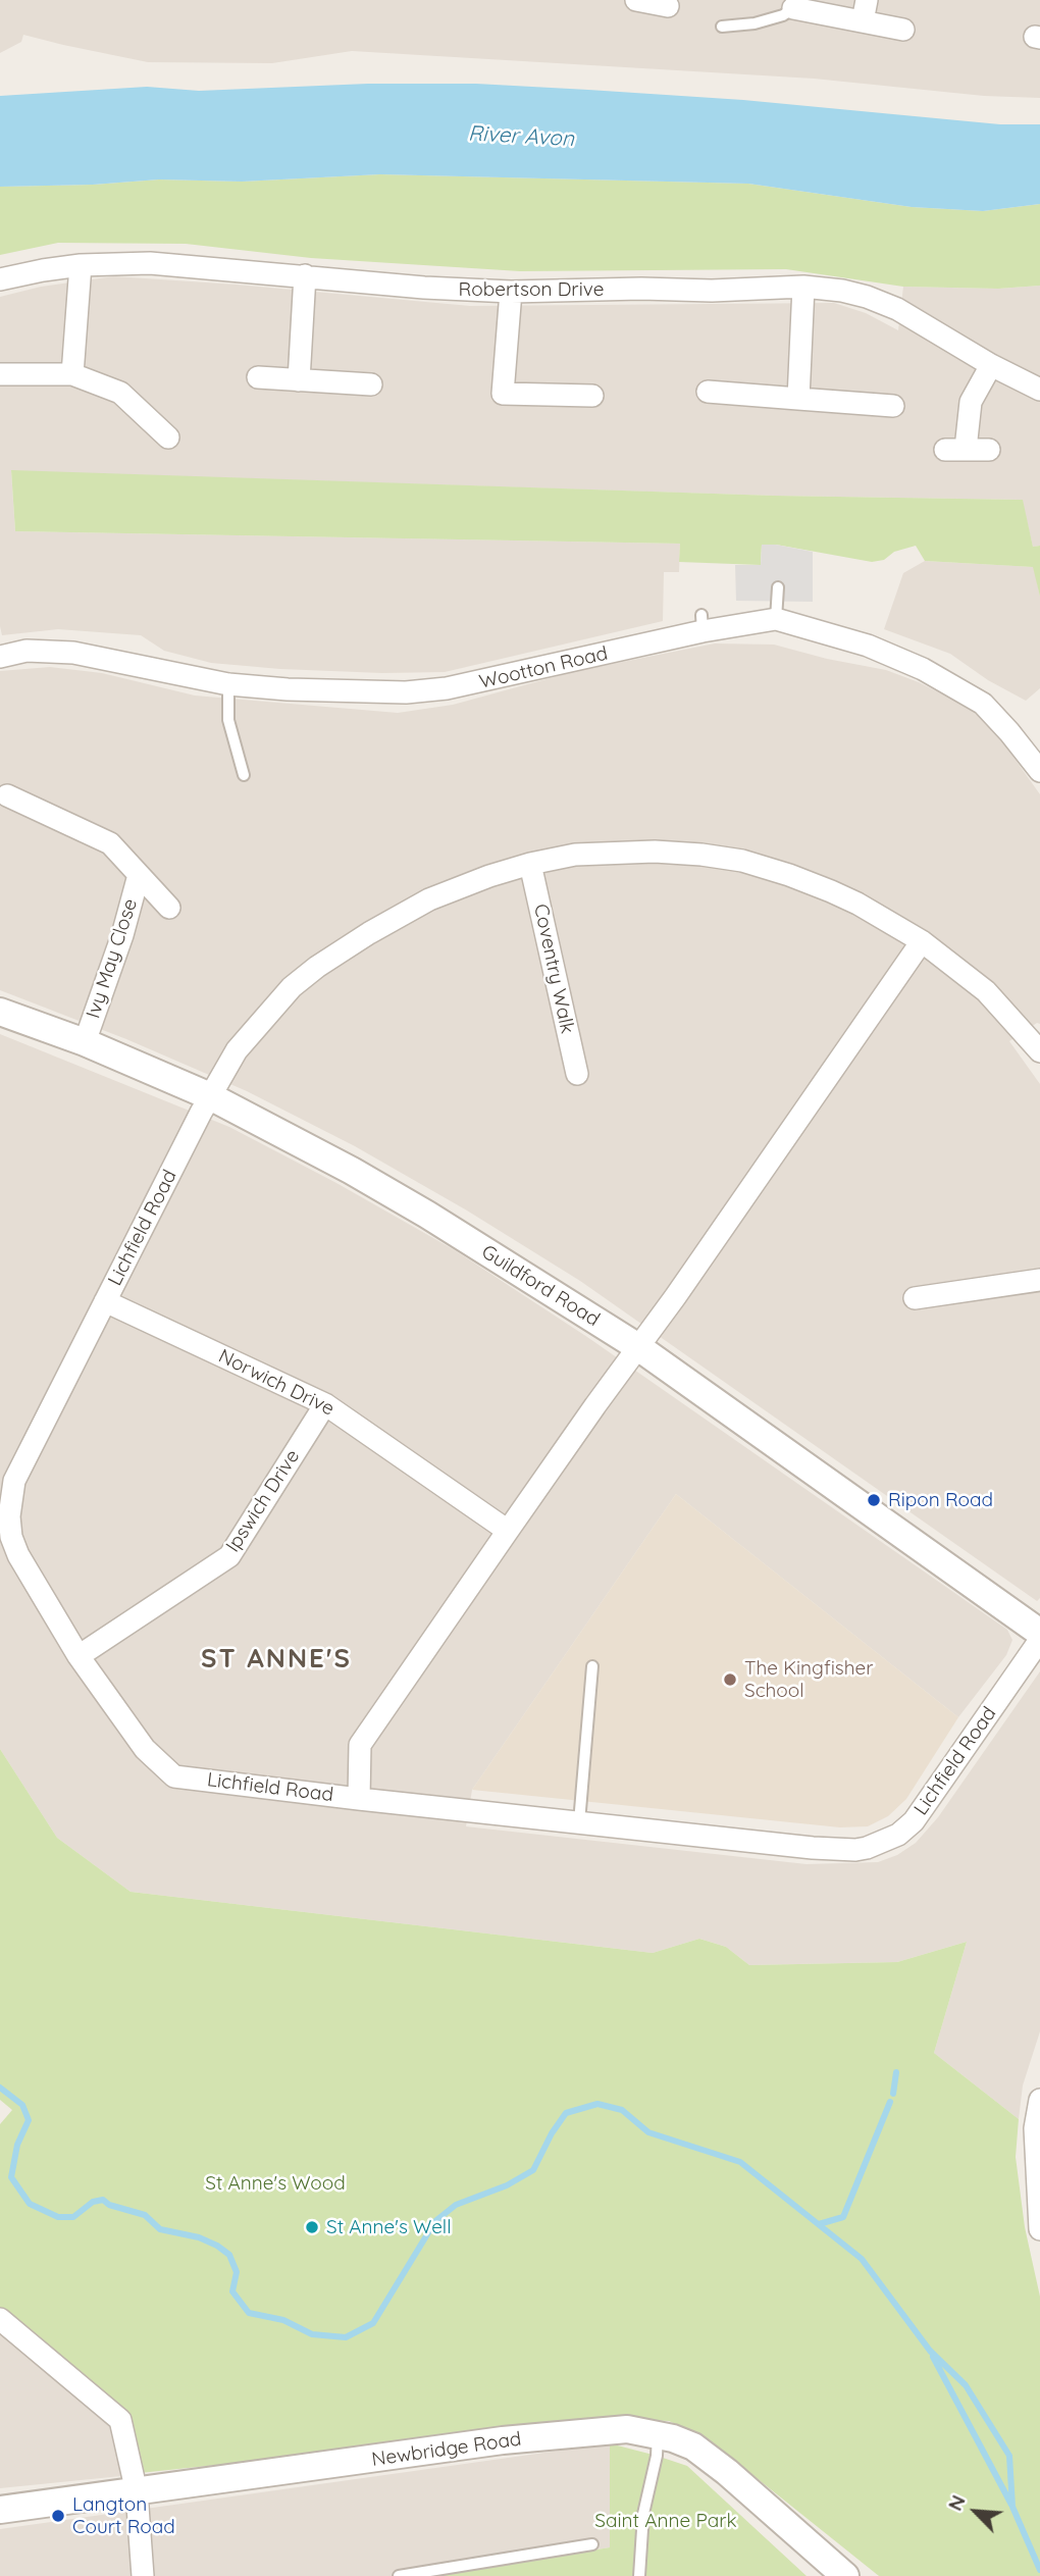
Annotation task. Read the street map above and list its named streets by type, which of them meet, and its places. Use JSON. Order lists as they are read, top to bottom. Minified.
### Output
{"streets":{"street":["Robertson Drive","Wootton Road","Ivy May Close","Coventry Walk","Lichfield Road","Guildford Road","Norwich Drive","Ipswich Drive","Newbridge Road"]},"crossings":[["Ivy May Close","Guildford Road"],["Coventry Walk","Lichfield Road"],["Lichfield Road","Guildford Road"],["Lichfield Road","Norwich Drive"],["Lichfield Road","Ipswich Drive"],["Norwich Drive","Ipswich Drive"]],"districts":["ST ANNE'S"],"water":["River Avon"],"parks":["St Anne's Wood","Saint Anne Park"],"places":["Ripon Road","The Kingfisher School","St Anne's Well","Langton Court Road"],"north":"top left"}
